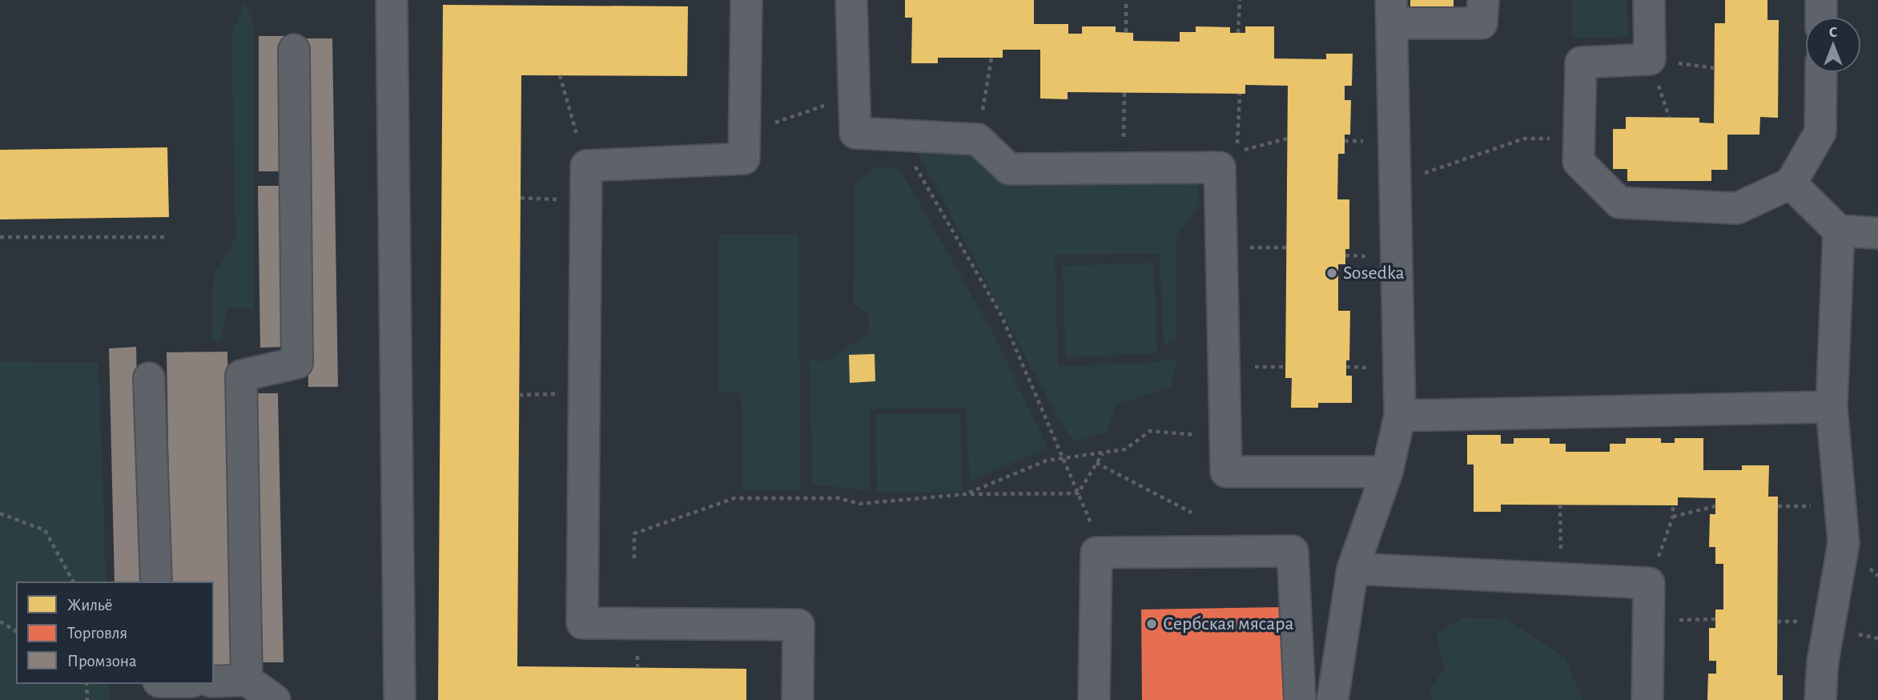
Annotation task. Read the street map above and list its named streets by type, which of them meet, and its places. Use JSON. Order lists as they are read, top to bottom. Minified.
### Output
{"places":["Sosedka","Сербская мясара"],"legend":["Жильё","Торговля","Промзона"],"north":"top"}
